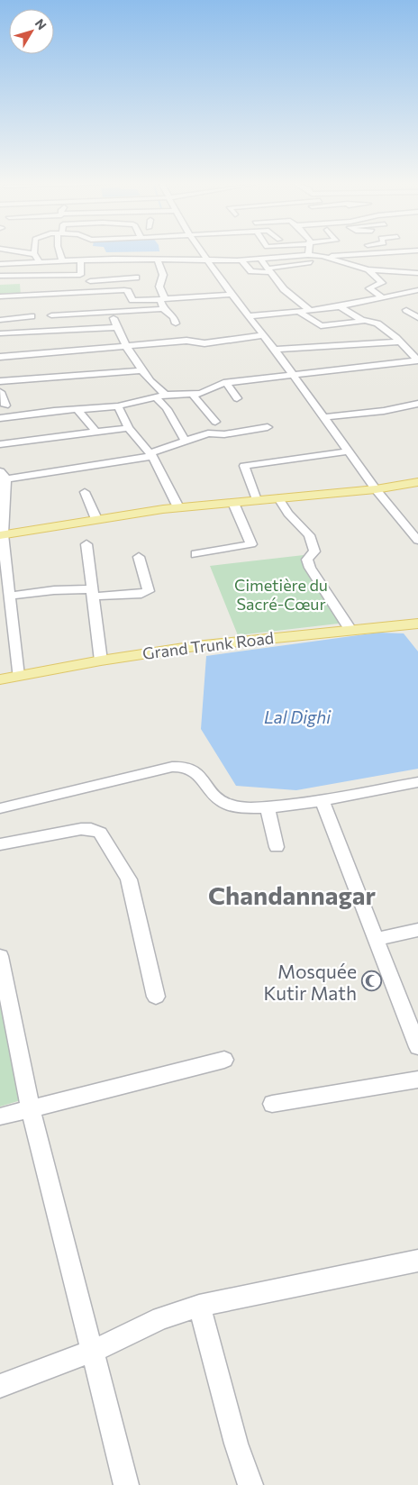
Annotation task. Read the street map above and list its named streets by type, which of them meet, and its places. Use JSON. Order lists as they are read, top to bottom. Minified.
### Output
{"streets":{"main road":["Grand Trunk Road"]},"districts":["Chandannagar"],"water":["Lal Dighi"],"parks":["Cimetière du Sacré-Cœur"],"places":{"mosque":["Mosquée Kutir Math"]},"north":"top right"}
